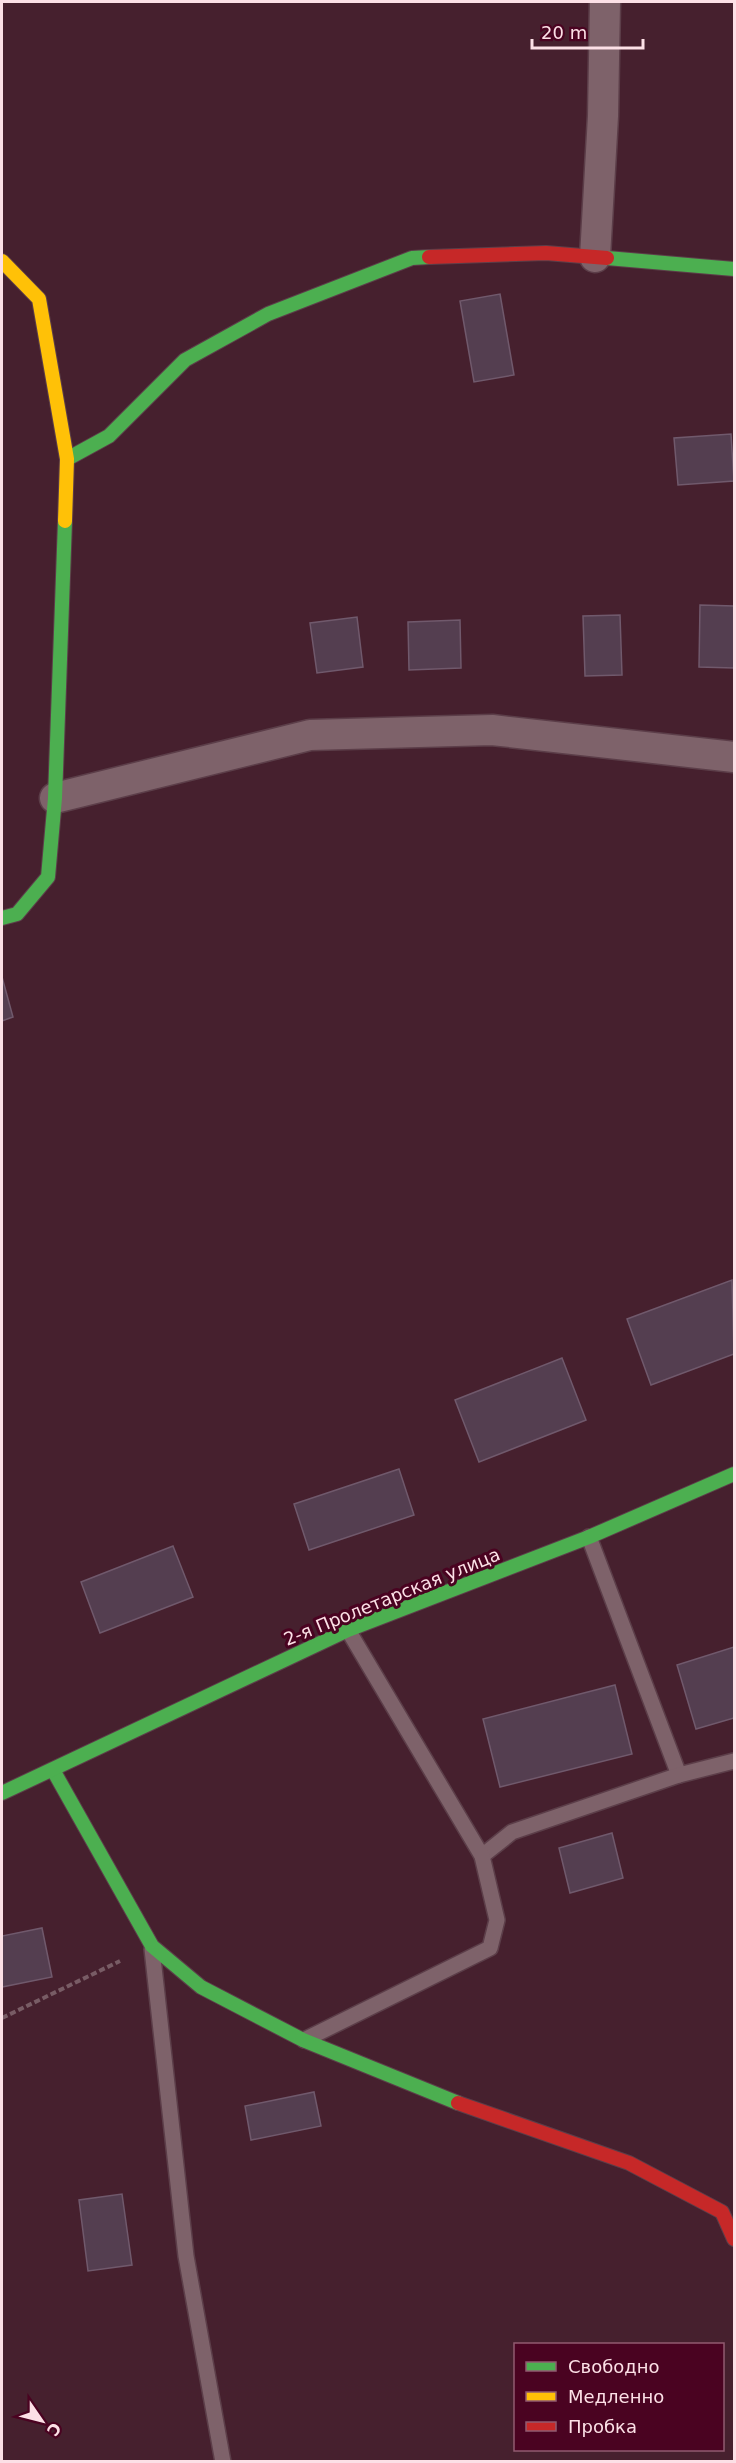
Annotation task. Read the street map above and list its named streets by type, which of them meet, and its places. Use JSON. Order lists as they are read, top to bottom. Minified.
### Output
{"streets":{"street":["2-я Пролетарская улица"]},"legend":["Свободно","Медленно","Пробка"],"scale_bar":"20 m","north":"bottom right"}
